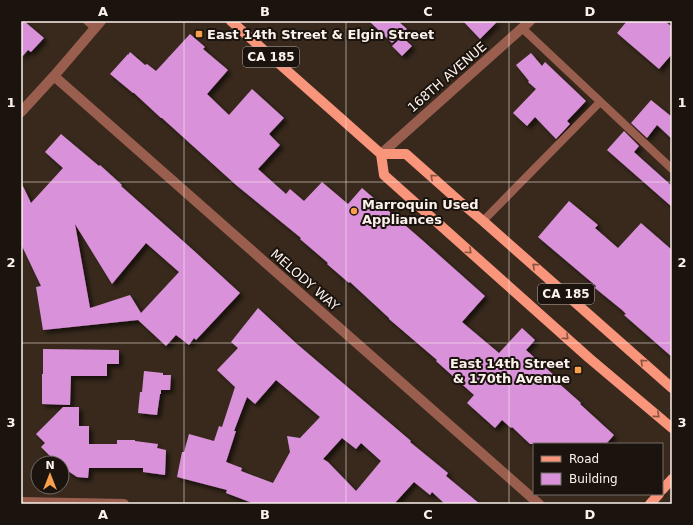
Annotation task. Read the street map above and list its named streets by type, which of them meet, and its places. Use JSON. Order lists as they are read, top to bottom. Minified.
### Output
{"streets":{"main road":["CA 185"],"street":["168TH AVENUE","MELODY WAY"]},"crossings":[["CA 185","168TH AVENUE"]],"places":{"transit":["East 14th Street & Elgin Street","East 14th Street & 170th Avenue"],"other":["Marroquin Used Appliances"]},"legend":["Road","Building"],"north":"top","grid":{"columns":["A","B","C","D"],"rows":["1","2","3"]}}
